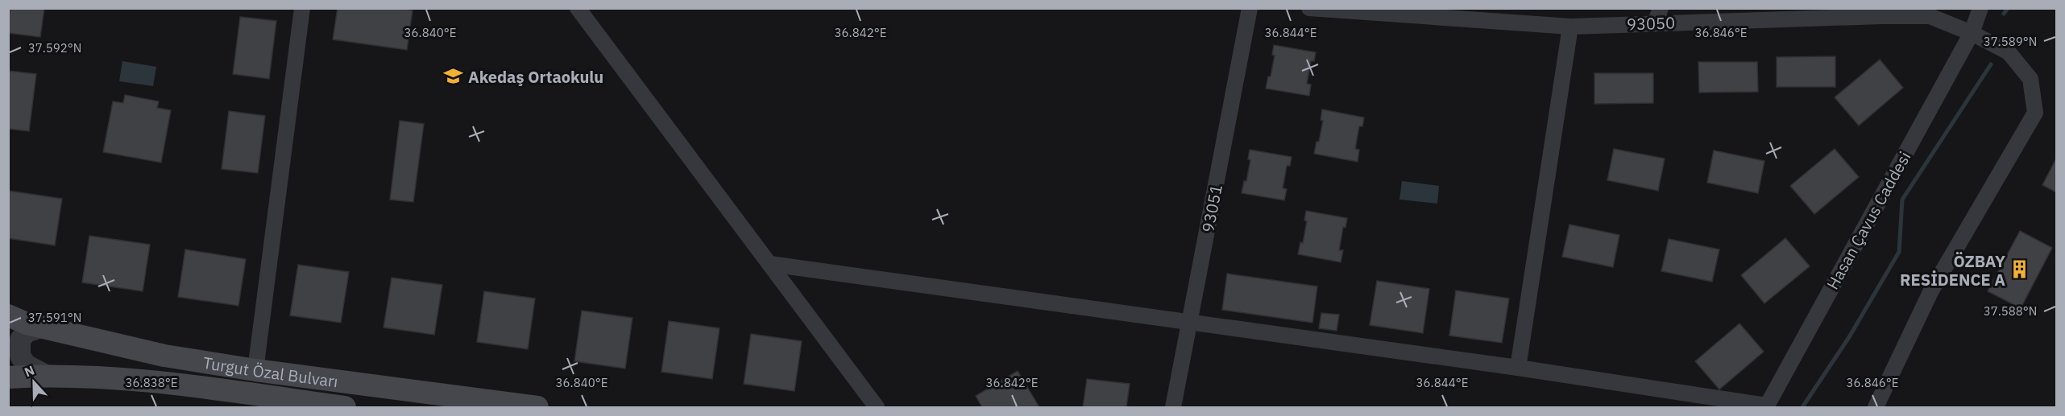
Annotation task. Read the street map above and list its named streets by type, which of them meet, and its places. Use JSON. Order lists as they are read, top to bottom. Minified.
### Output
{"streets":{"main road":["Turgut Özal Bulvarı"],"street":["93050","93051","Hasan Çavus Caddesi"]},"crossings":[["93050","Hasan Çavus Caddesi"]],"places":{"school or university":["Akedaş Ortaokulu"],"building":["ÖZBAY RESİDENCE A"]},"north":"top","coordinates":["36.840°E","36.842°E","36.844°E","36.846°E","37.589°N","37.592°N","37.588°N","37.591°N","36.838°E"]}
